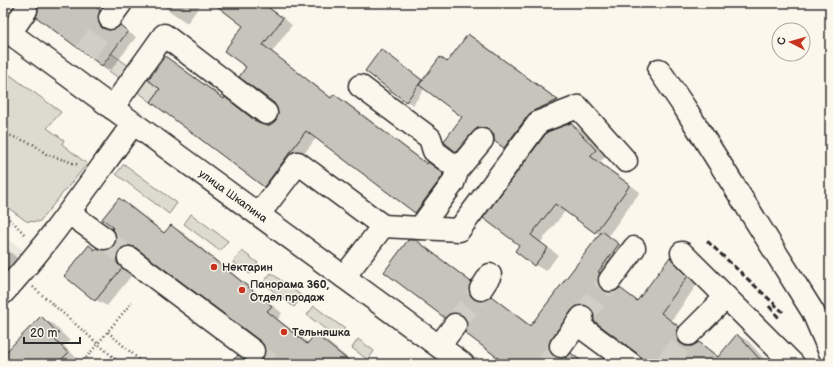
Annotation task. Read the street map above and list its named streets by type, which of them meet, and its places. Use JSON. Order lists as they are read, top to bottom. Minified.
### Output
{"streets":{"main road":["улица Шкапина"]},"places":["Нектарин","Панорама 360, Отдел продаж","Тельняшка"],"scale_bar":"20 m","north":"left"}
